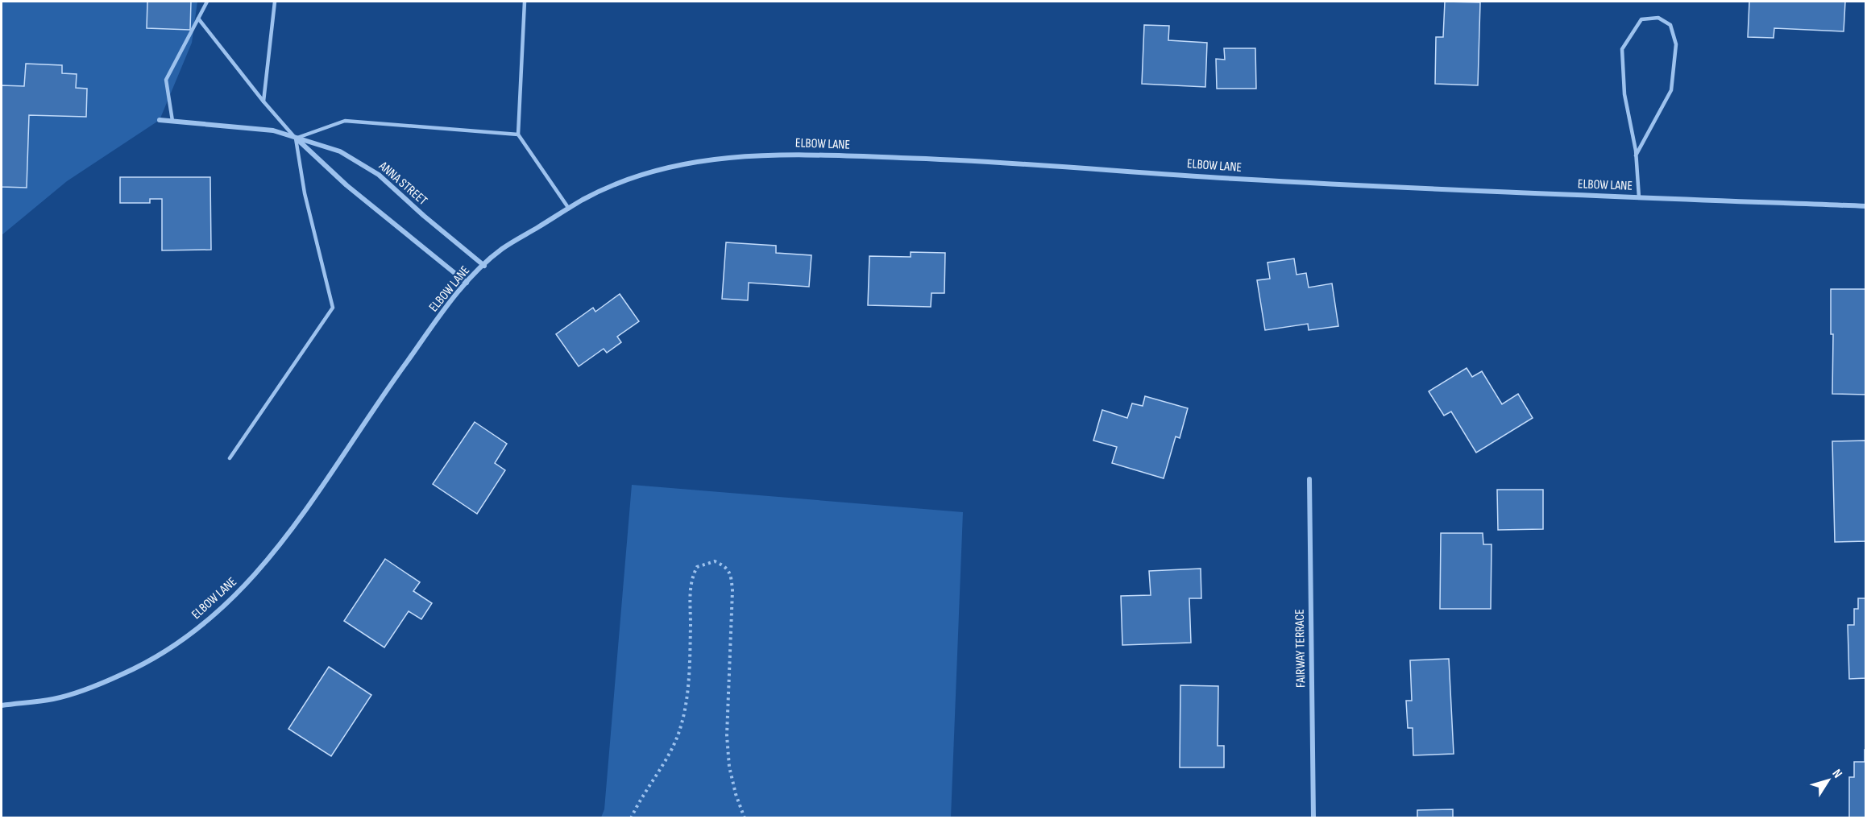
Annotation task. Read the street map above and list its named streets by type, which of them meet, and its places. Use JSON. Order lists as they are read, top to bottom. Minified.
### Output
{"streets":{"street":["ELBOW LANE","ANNA STREET","FAIRWAY TERRACE"]},"crossings":[["ELBOW LANE","ANNA STREET"]],"north":"top right"}
